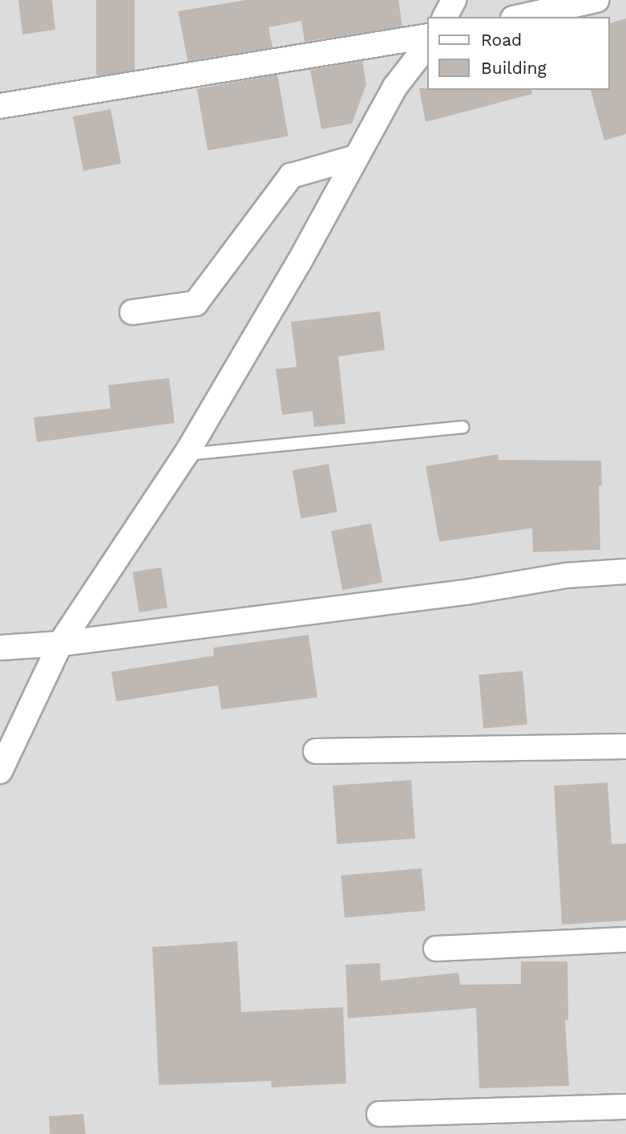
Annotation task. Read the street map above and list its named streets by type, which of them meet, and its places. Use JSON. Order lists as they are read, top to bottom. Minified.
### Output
{"legend":["Road","Building"]}
